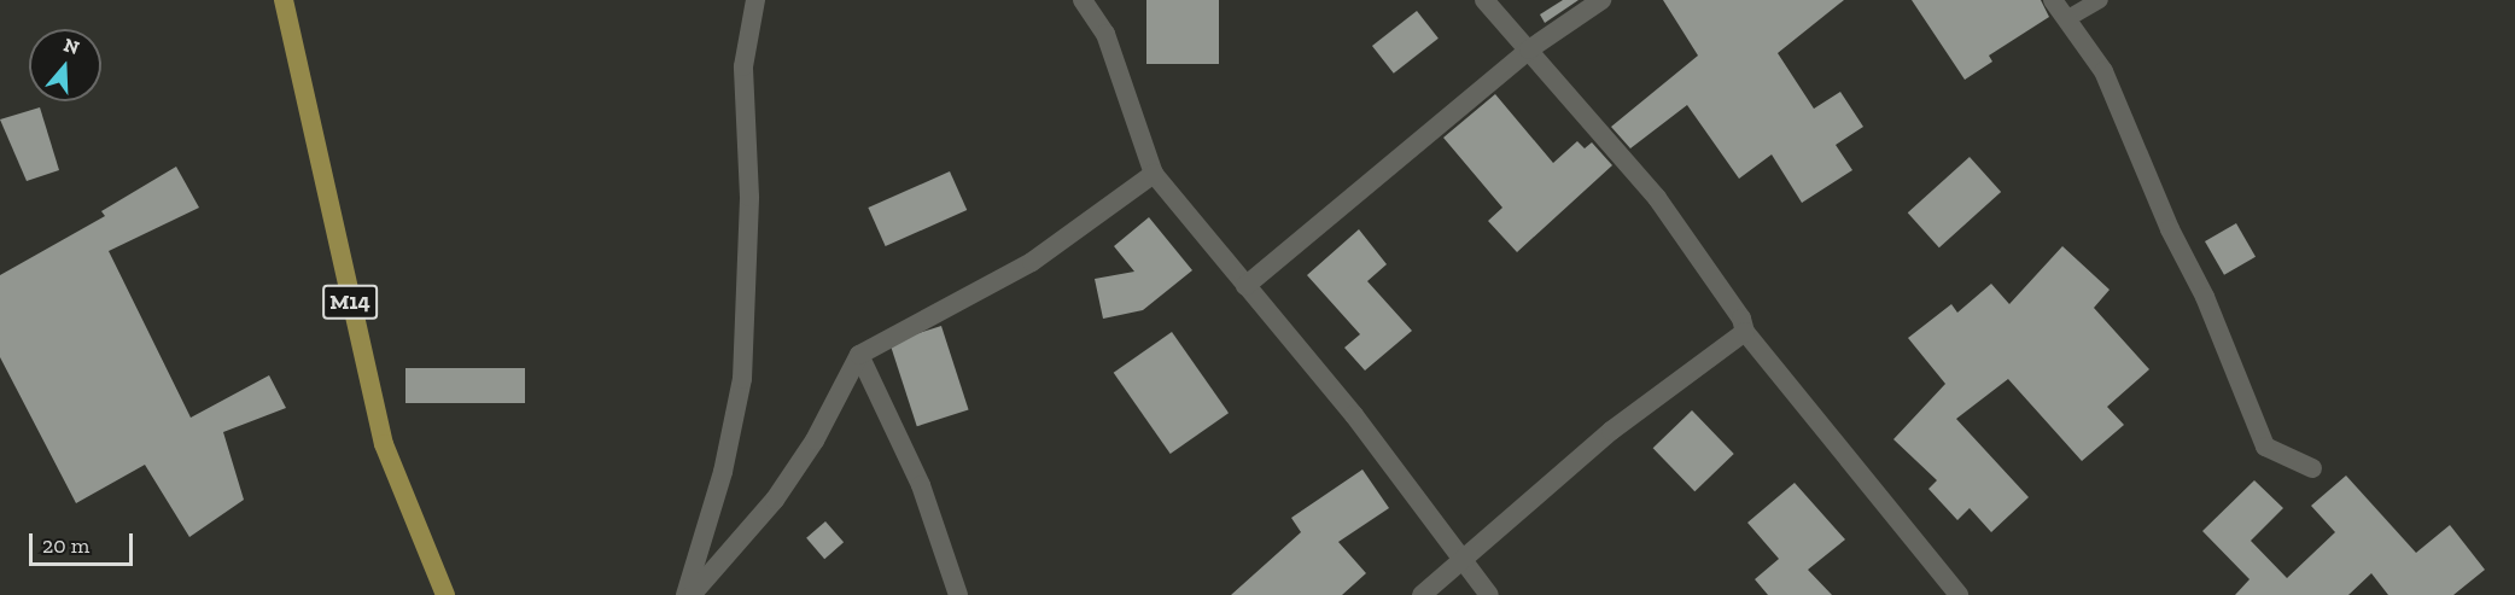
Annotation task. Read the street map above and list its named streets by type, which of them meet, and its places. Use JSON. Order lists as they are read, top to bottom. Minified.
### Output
{"streets":{"main road":["M14"]},"scale_bar":"20 m","north":"top"}
